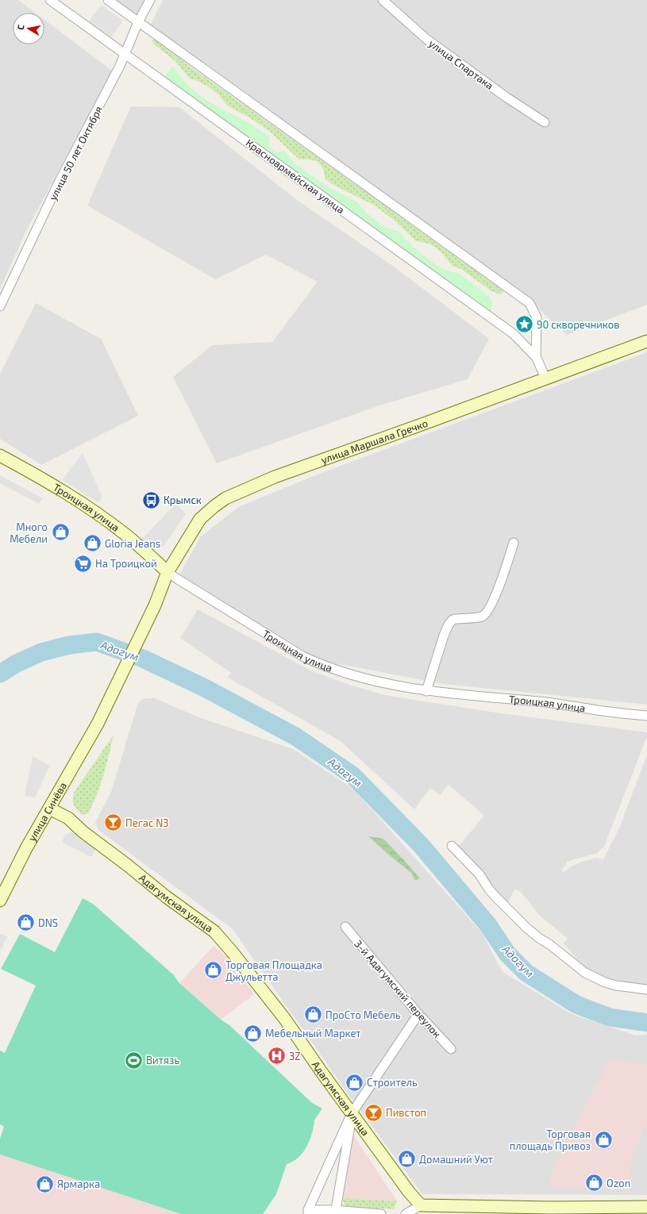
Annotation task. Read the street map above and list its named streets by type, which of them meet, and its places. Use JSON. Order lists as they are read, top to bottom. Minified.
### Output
{"streets":{"main road":["улица Маршала Гречко","Троицкая улица","улица Синёва","Адагумская улица"],"street":["улица Спартака","улица 50 лет Октября","Красноармейская улица","3-й Адагумский переулок"]},"crossings":[["улица 50 лет Октября","Красноармейская улица"],["Красноармейская улица","улица Маршала Гречко"],["улица Маршала Гречко","Троицкая улица"],["улица Маршала Гречко","улица Синёва"],["улица Синёва","Адагумская улица"]],"water":["Адагум"],"places":{"place":["90 скворечников"],"bus stop":["Крымск"],"shop":["Много Мебели","Gloria Jeans","DNS","Торговая Площадка Джульетта","ПроСто Мебель","Мебельный Маркет","Строитель","Торговая площадь Привоз","Домашний Уют","Ozon","Ярмарка"],"supermarket":["На Троицкой"],"bar":["Пегас N3","Пивстоп"],"hospital":["3Z"],"sports":["Витязь"]},"north":"left"}
